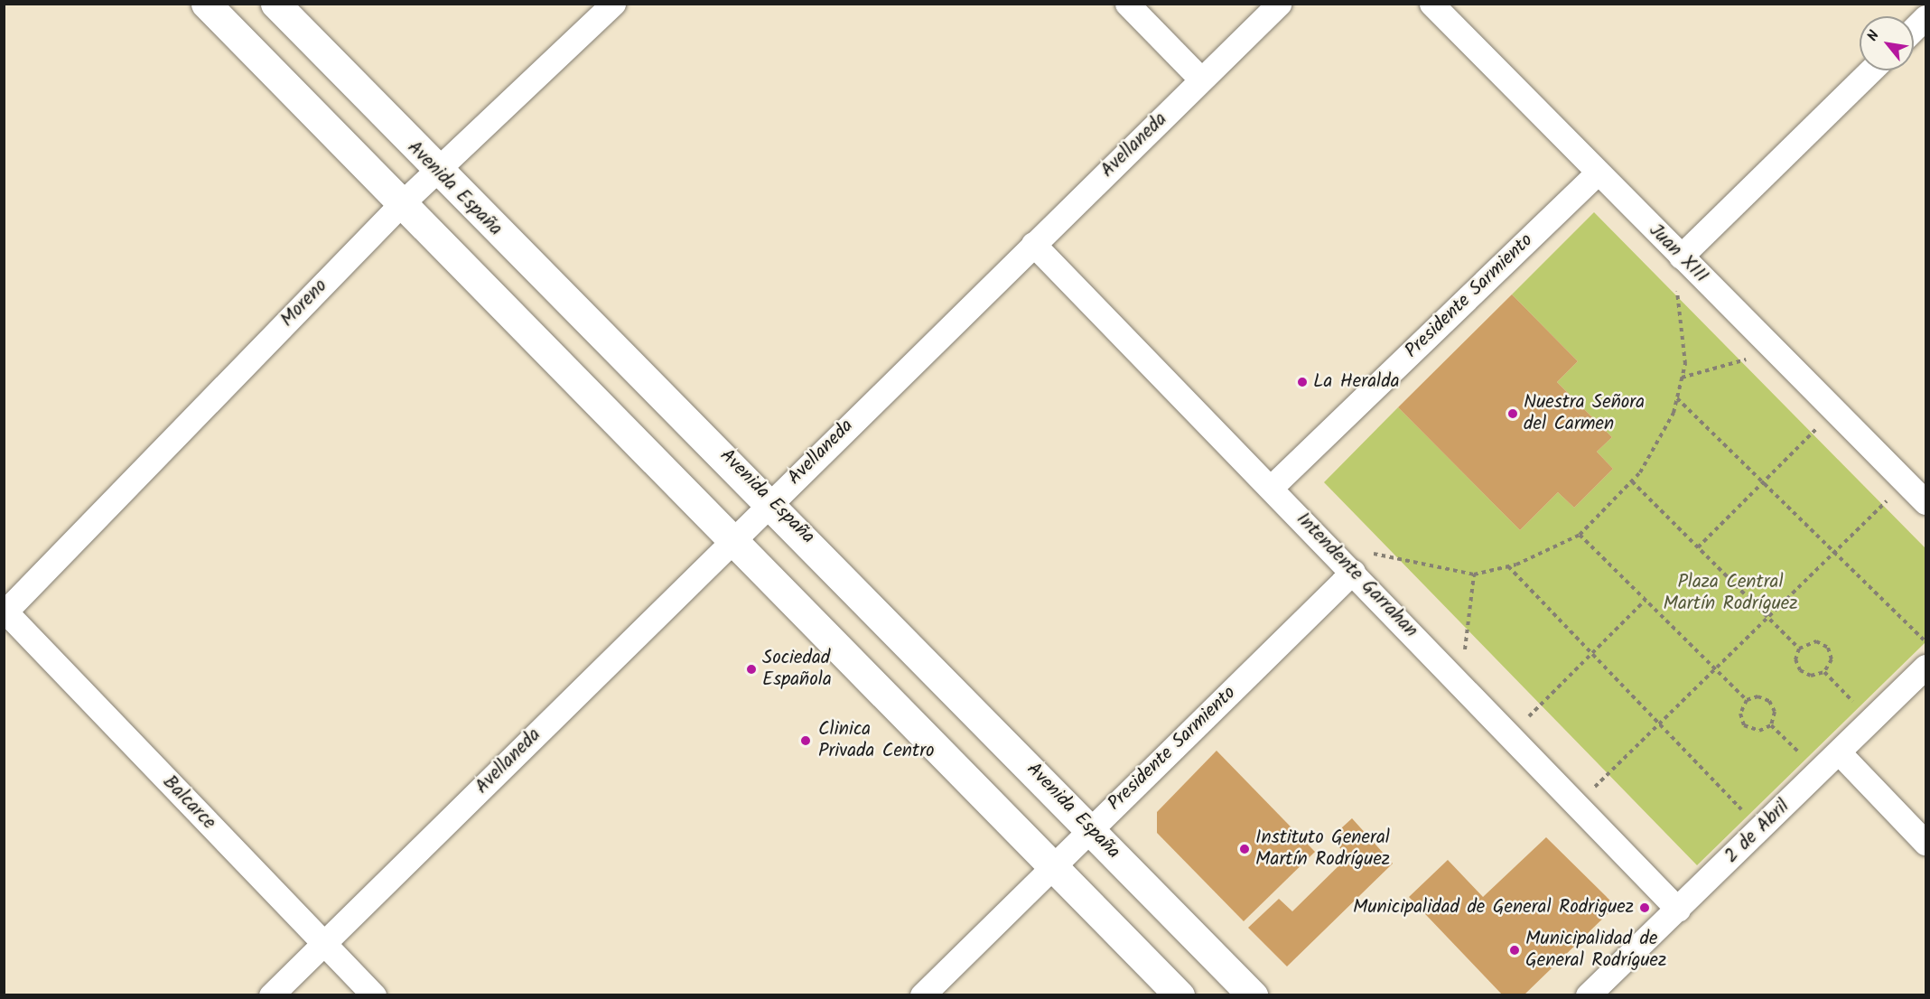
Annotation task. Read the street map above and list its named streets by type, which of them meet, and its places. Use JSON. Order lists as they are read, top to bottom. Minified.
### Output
{"streets":{"main road":["Avenida España"],"street":["Avellaneda","Juan XIII","Presidente Sarmiento","Moreno","Intendente Garrahan","Balcarce","2 de Abril"]},"crossings":[["Avellaneda","Avenida España"],["Avellaneda","Intendente Garrahan"],["Avellaneda","Balcarce"],["Avenida España","Presidente Sarmiento"],["Avenida España","Moreno"],["Juan XIII","Presidente Sarmiento"],["Presidente Sarmiento","Intendente Garrahan"],["Moreno","Balcarce"],["Intendente Garrahan","2 de Abril"]],"parks":["Plaza Central Martín Rodríguez"],"places":["La Heralda","Nuestra Señora del Carmen","Sociedad Española","Clinica Privada Centro","Instituto General Martín Rodríguez","Municipalidad de General Rodriguez","Municipalidad de General Rodríguez"],"north":"top left"}
